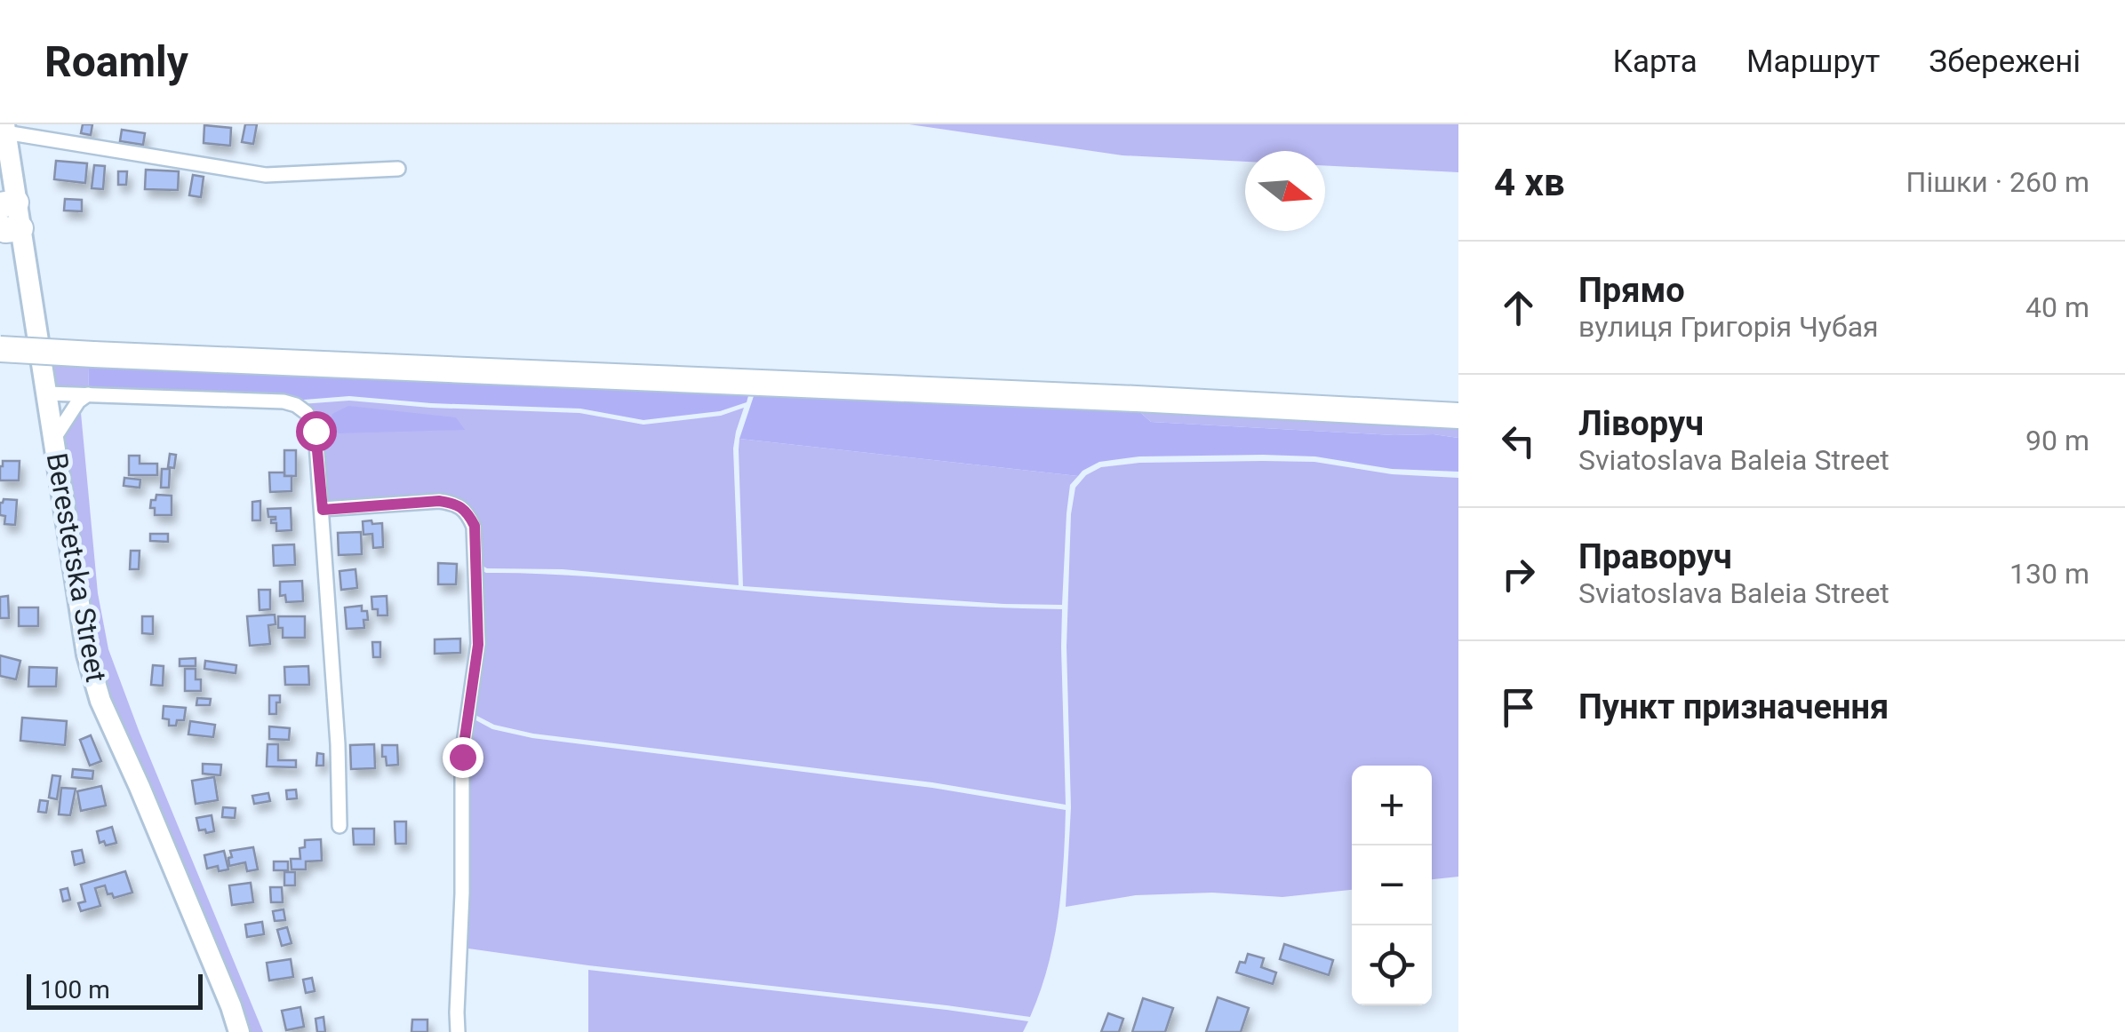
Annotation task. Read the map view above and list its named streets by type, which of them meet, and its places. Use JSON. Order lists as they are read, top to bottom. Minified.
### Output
{"streets":{"main road":["Berestetska Street"]},"scale_bar":"100 m","north":"right","page":{"header":"Roamly","nav":["Карта","Маршрут","Збережені"],"heading":["4 хв","Пішки · 260 m"],"list":[["Прямо","вулиця Григорія Чубая","40 m"],["Ліворуч","Sviatoslava Baleia Street","90 m"],["Праворуч","Sviatoslava Baleia Street","130 m"],"Пункт призначення"],"map_buttons":["+","−"],"scale":"100 m"}}
